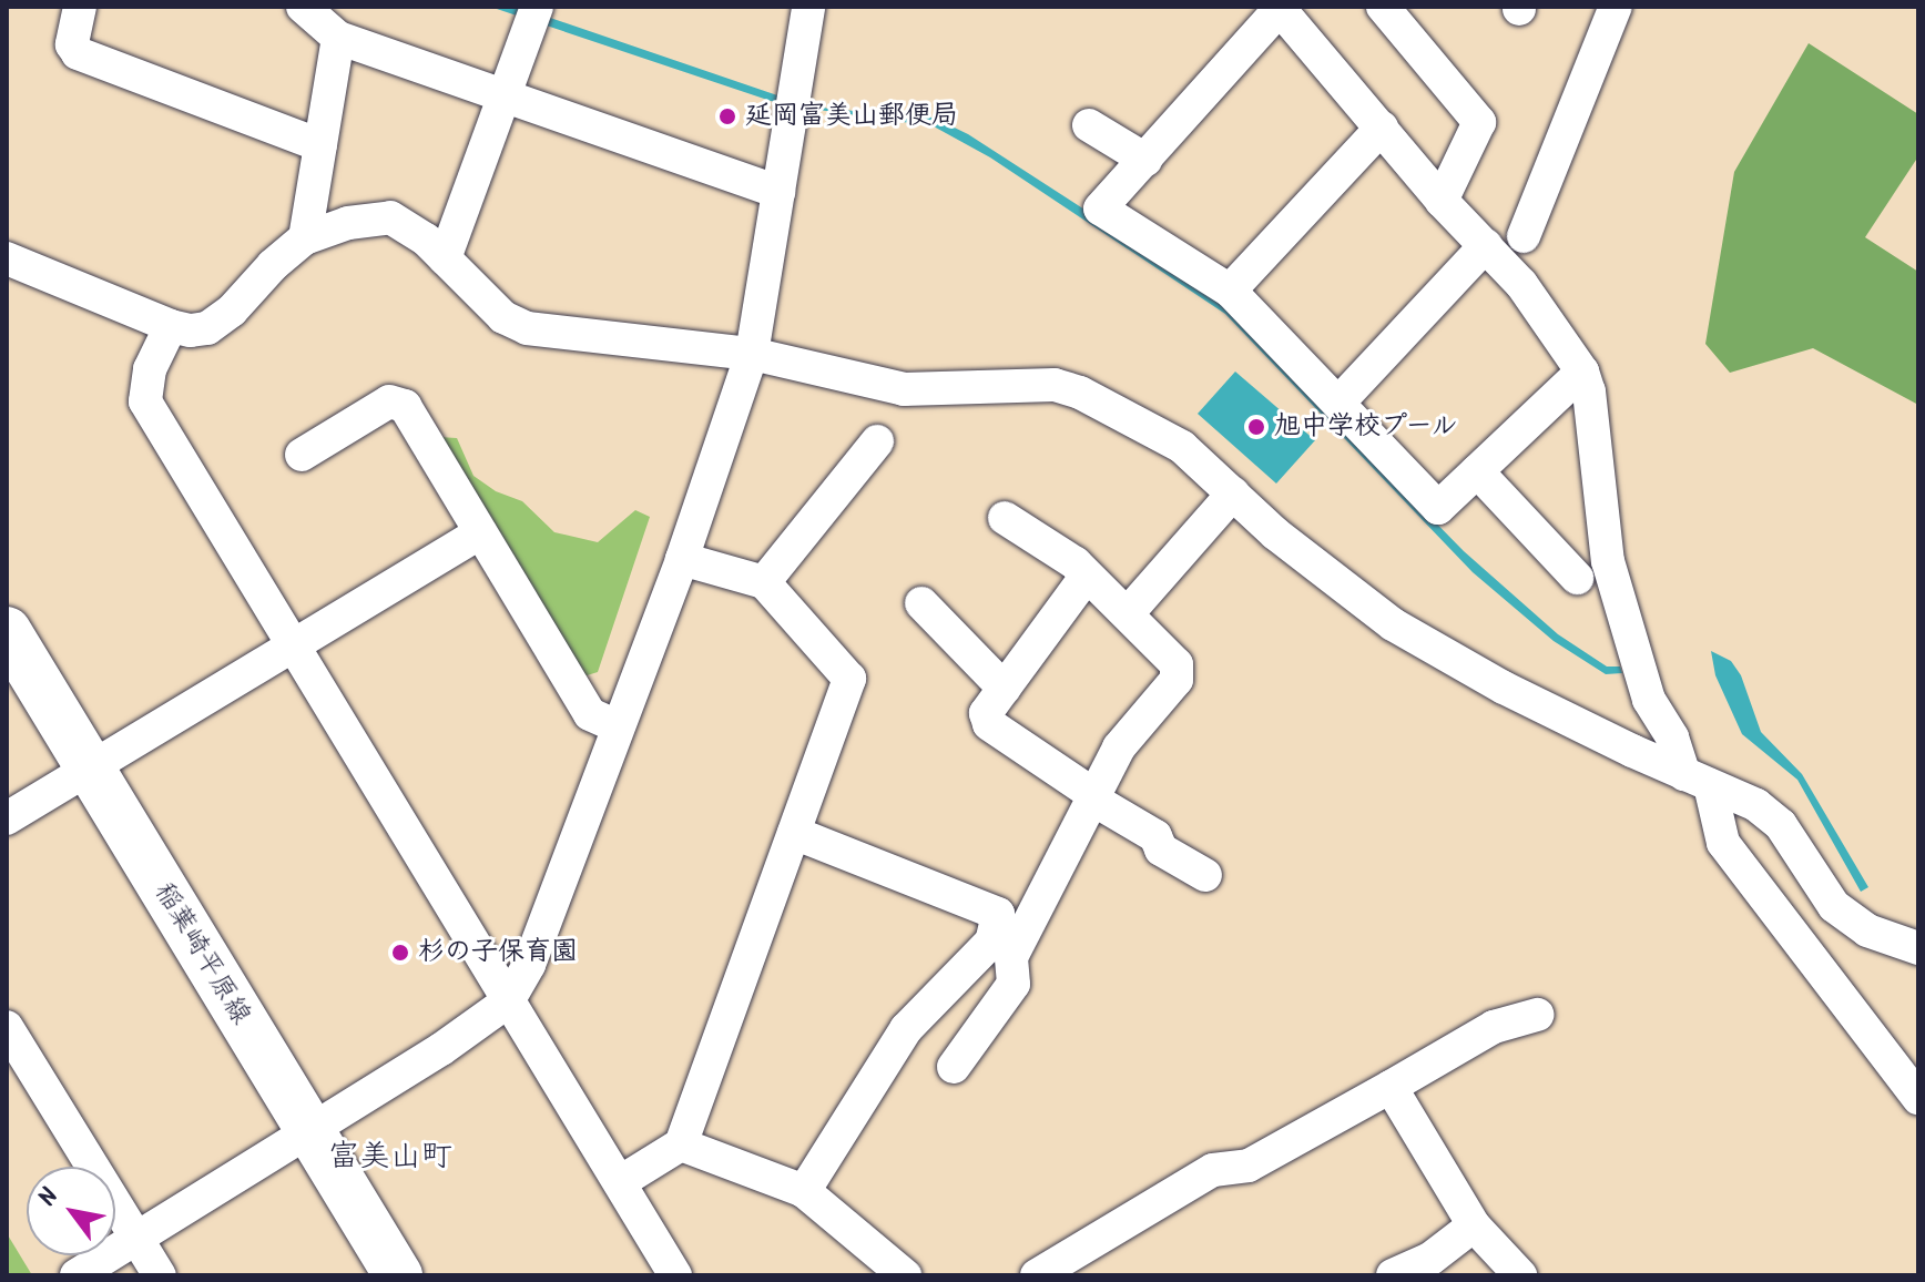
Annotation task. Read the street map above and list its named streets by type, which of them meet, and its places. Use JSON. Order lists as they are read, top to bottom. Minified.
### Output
{"streets":{"main road":["稲葉崎平原線"]},"districts":["富美山町"],"places":["延岡富美山郵便局","旭中学校プール","杉の子保育園"],"north":"top left"}
